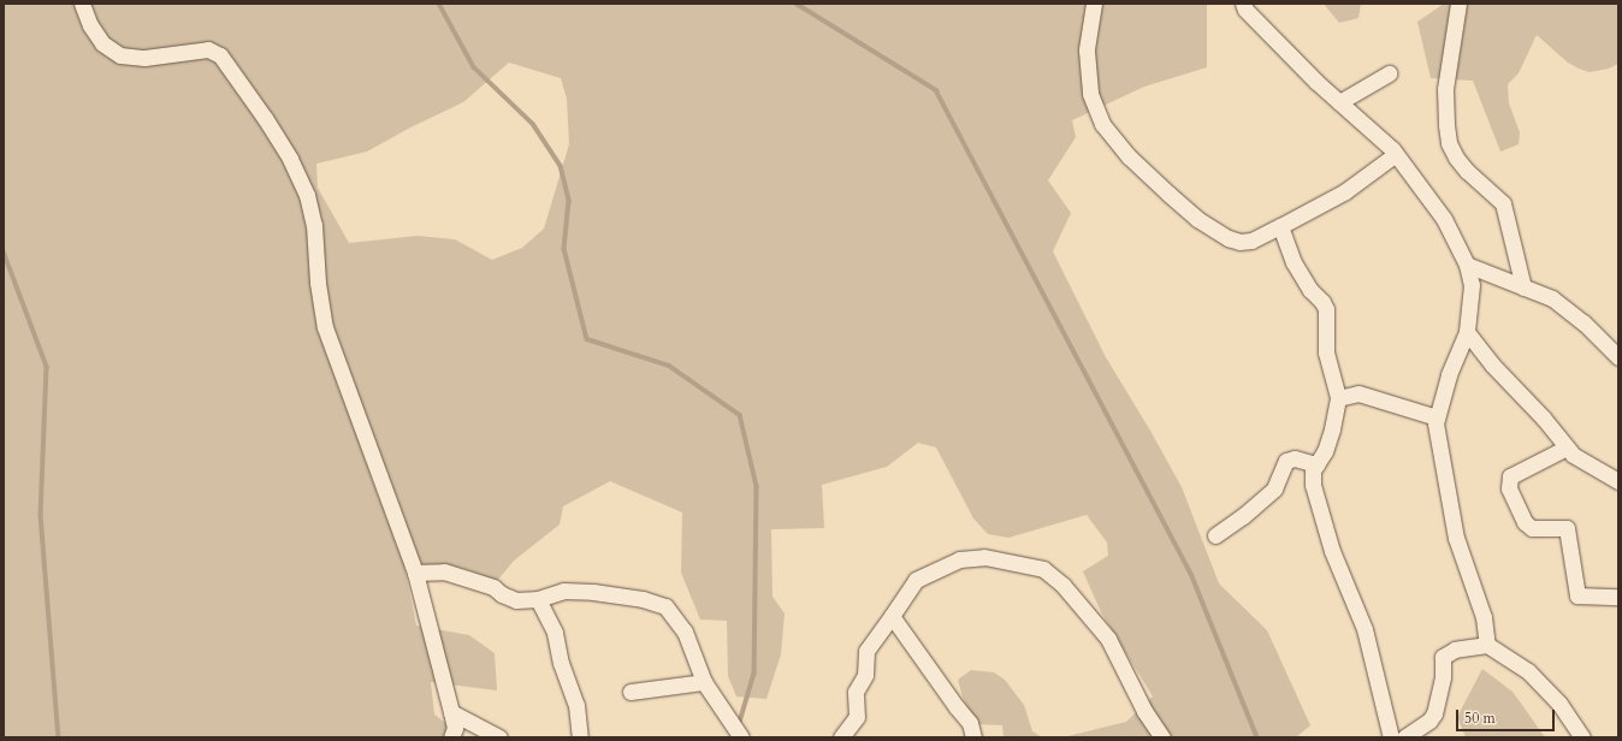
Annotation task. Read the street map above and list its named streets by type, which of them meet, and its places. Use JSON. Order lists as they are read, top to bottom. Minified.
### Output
{"scale_bar":"50 m"}
